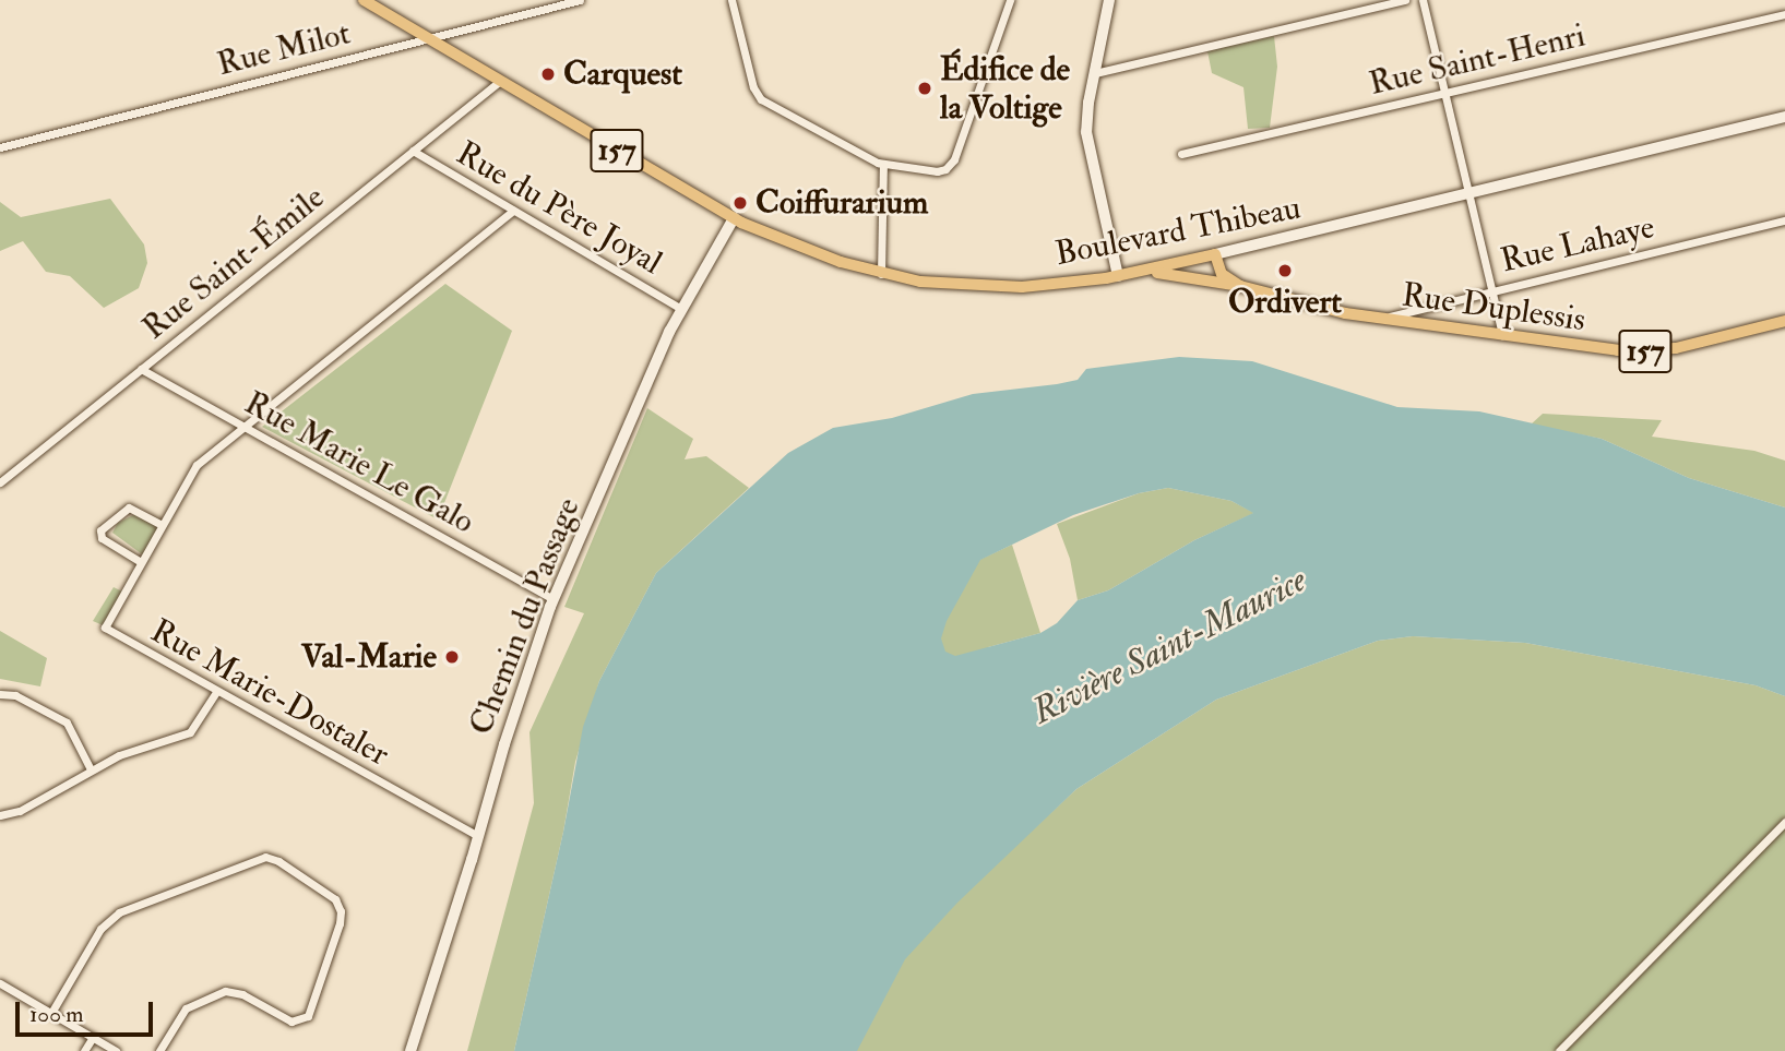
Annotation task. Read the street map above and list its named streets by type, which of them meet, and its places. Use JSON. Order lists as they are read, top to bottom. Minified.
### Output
{"streets":{"main road":["157","Boulevard Thibeau","Rue Duplessis"],"street":["Rue Milot","Rue Saint-Henri","Rue du Père Joyal","Rue Lahaye","Rue Saint-Émile","Rue Marie Le Galo","Chemin du Passage","Rue Marie-Dostaler"]},"crossings":[["Rue Milot","Boulevard Thibeau"],["Rue du Père Joyal","Rue Saint-Émile"],["Rue du Père Joyal","Chemin du Passage"],["Rue du Père Joyal","Rue Marie-Dostaler"],["Boulevard Thibeau","Rue Saint-Émile"],["Boulevard Thibeau","Rue Duplessis"],["Boulevard Thibeau","Chemin du Passage"],["Rue Lahaye","Rue Duplessis"],["Rue Saint-Émile","Rue Marie Le Galo"],["Rue Marie Le Galo","Chemin du Passage"],["Rue Marie Le Galo","Rue Marie-Dostaler"],["Chemin du Passage","Rue Marie-Dostaler"]],"water":["Rivière Saint-Maurice"],"places":["Carquest","Édifice de la Voltige","Coiffurarium","Ordivert","Val-Marie"],"scale_bar":"100 m"}
